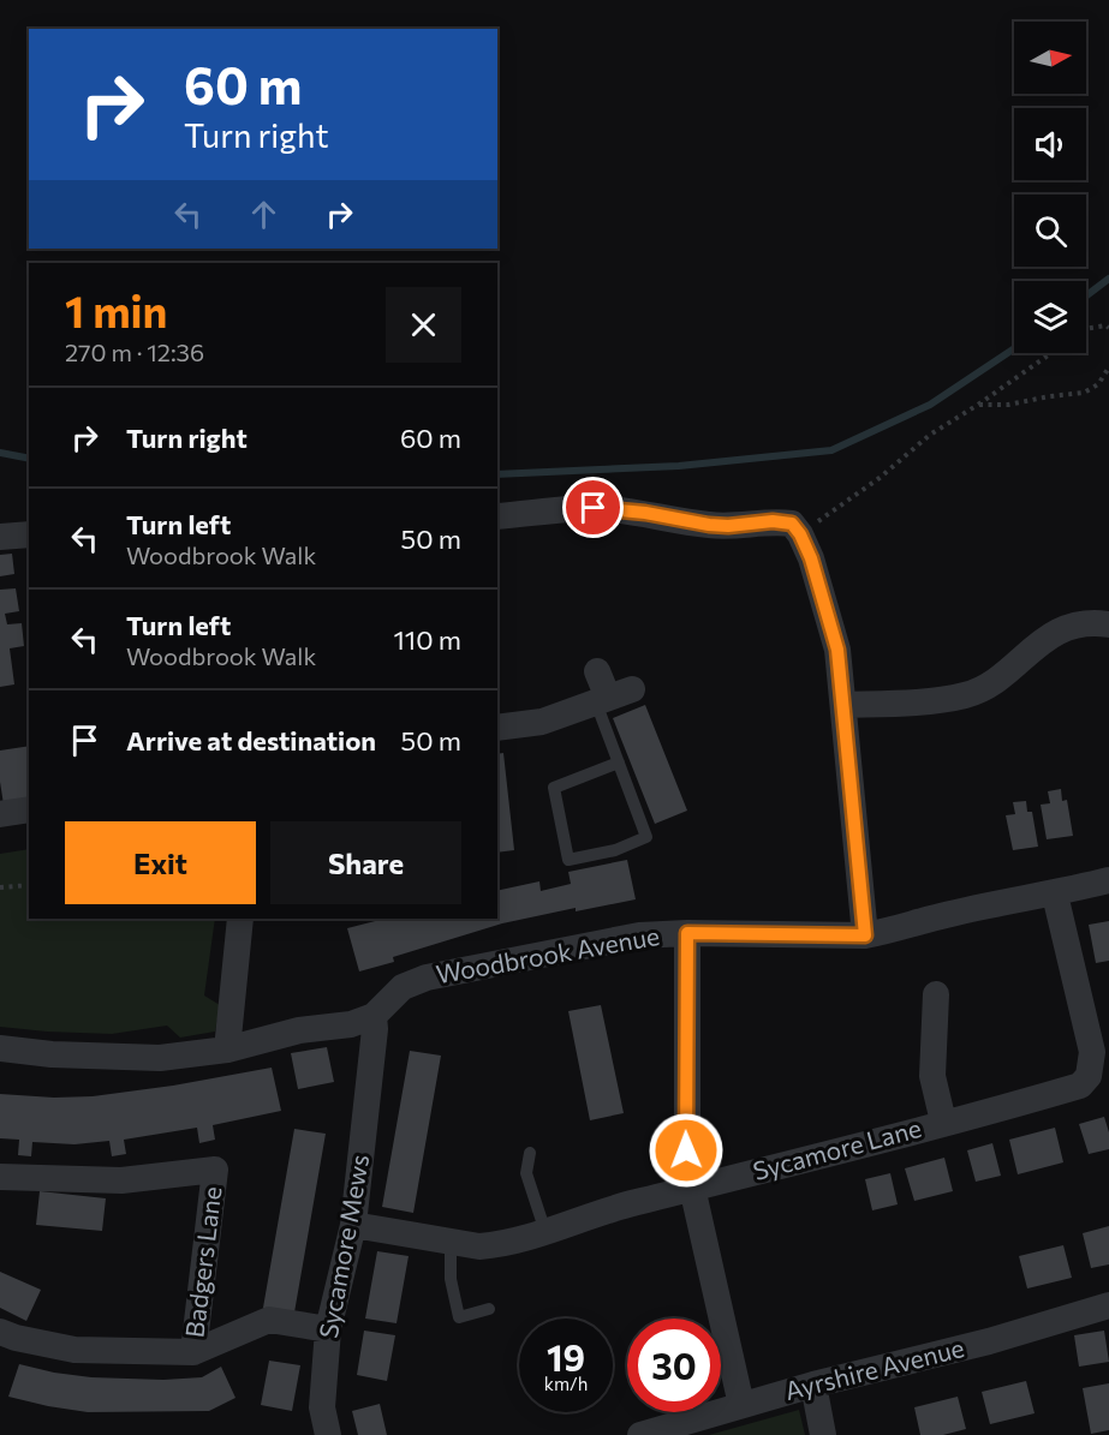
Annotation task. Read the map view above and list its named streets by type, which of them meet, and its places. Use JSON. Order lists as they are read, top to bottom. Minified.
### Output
{"streets":{"street":["Woodbrook Avenue","Sycamore Lane","Sycamore Mews","Badgers Lane","Ayrshire Avenue"]},"crossings":[["Woodbrook Avenue","Sycamore Lane"],["Woodbrook Avenue","Sycamore Mews"],["Sycamore Lane","Sycamore Mews"],["Sycamore Mews","Badgers Lane"]],"north":"right","page":{"turn":["60 m","Turn right"],"heading":["1 min","270 m · 12:36"],"list":[{"name":"Turn right","value":"60 m"},{"name":"Turn left","note":"Woodbrook Walk","value":"50 m"},{"name":"Turn left","note":"Woodbrook Walk","value":"110 m"},{"name":"Arrive at destination","value":"50 m"}],"buttons":["Exit","Share"],"speed":"19 km/h","limit":"30"}}
